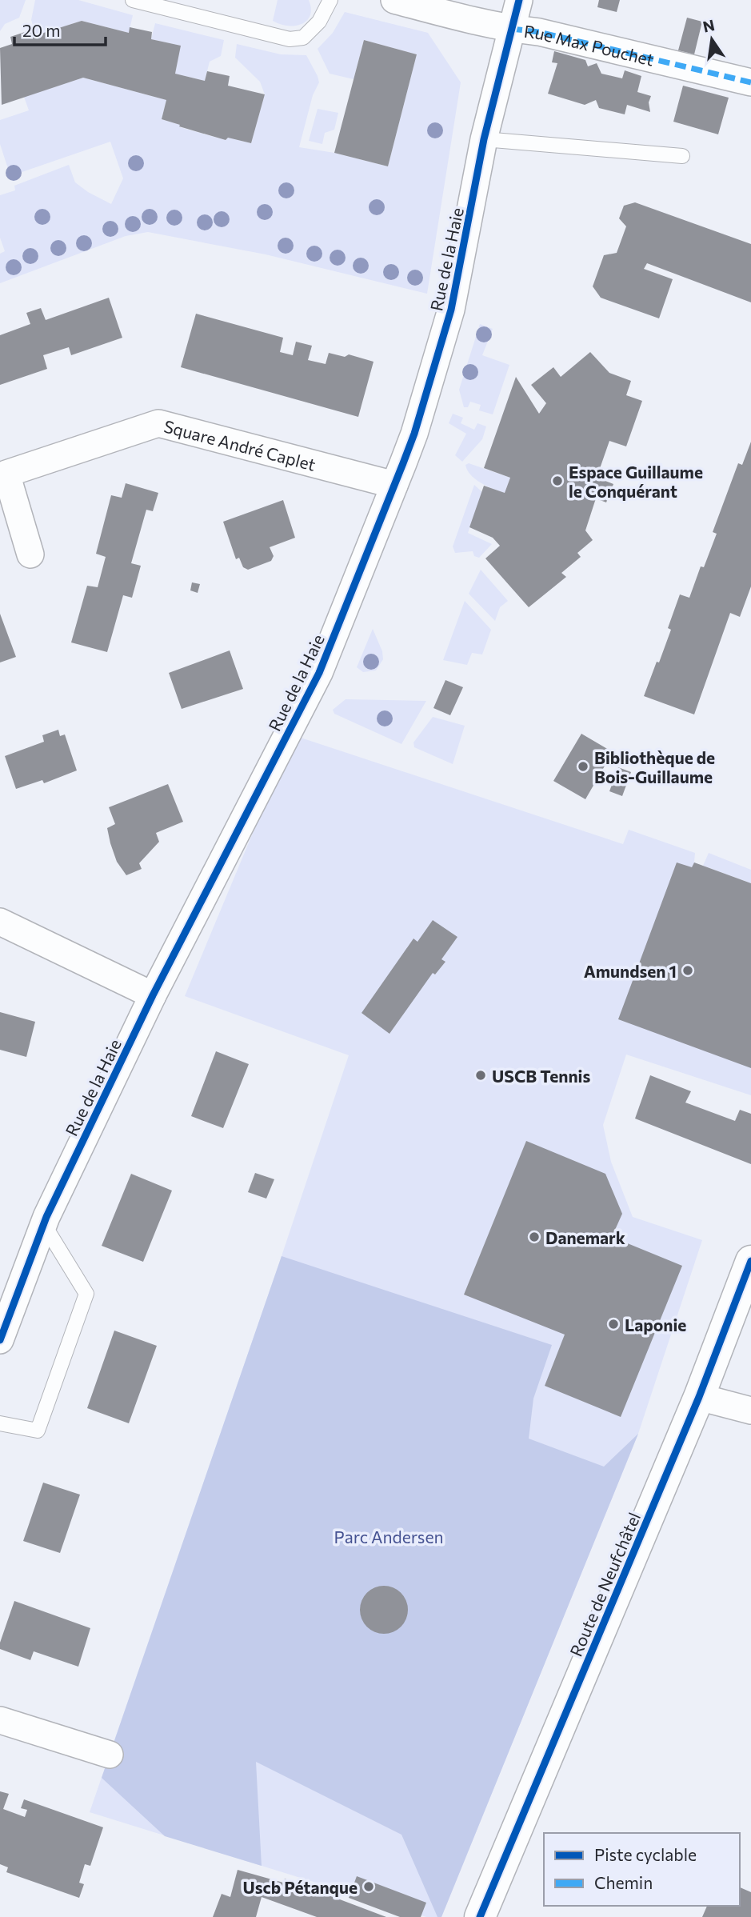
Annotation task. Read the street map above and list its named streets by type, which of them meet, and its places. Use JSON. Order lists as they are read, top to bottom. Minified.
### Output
{"streets":{"main road":["Route de Neufchâtel"],"street":["Rue Max Pouchet","Rue de la Haie","Square André Caplet"]},"crossings":[["Rue Max Pouchet","Rue de la Haie"],["Rue de la Haie","Square André Caplet"]],"parks":["Parc Andersen"],"places":["Espace Guillaume le Conquérant","Bibliothèque de Bois-Guillaume","Amundsen 1","USCB Tennis","Danemark","Laponie","Uscb Pétanque"],"legend":["Piste cyclable","Chemin"],"scale_bar":"20 m","north":"top"}
